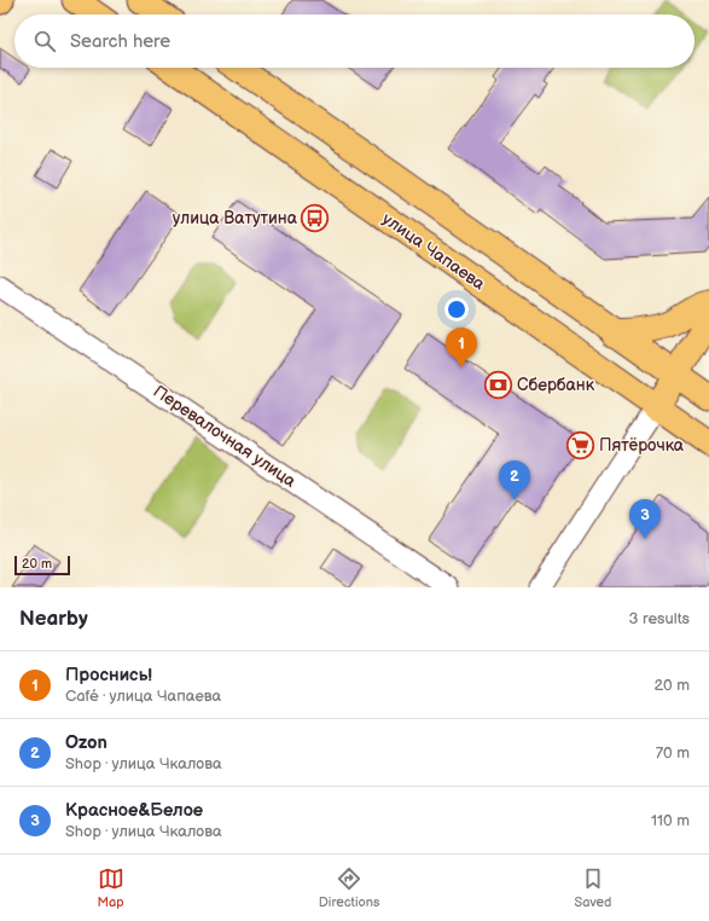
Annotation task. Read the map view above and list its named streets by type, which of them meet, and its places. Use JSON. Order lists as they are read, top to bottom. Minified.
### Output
{"streets":{"main road":["улица Чапаева"],"street":["Перевалочная улица"]},"places":{"bus stop":["улица Ватутина"],"bank":["Сбербанк"],"supermarket":["Пятёрочка"]},"scale_bar":"20 m","page":{"search":"Search here","pins":["1","2","3"],"scale":"20 m","heading":["Nearby","3 results"],"list":[{"mark":"1","name":"Проснись!","note":"Café · улица Чапаева","value":"20 m"},{"mark":"2","name":"Ozon","note":"Shop · улица Чкалова","value":"70 m"},{"mark":"3","name":"Красное&Белое","note":"Shop · улица Чкалова","value":"110 m"}],"nav":["Map","Directions","Saved"]}}
